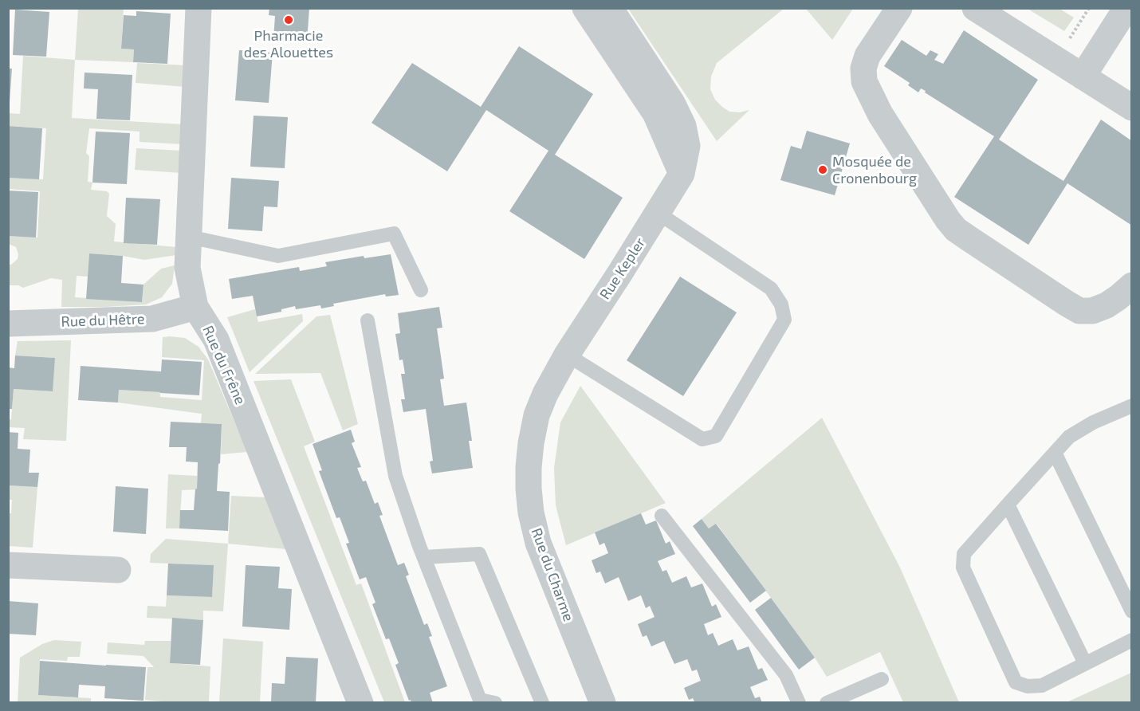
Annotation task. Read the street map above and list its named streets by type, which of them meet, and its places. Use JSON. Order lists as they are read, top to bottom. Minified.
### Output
{"streets":{"street":["Rue Kepler","Rue du Hêtre","Rue du Frêne","Rue du Charme"]},"crossings":[["Rue Kepler","Rue du Charme"],["Rue du Hêtre","Rue du Frêne"]],"places":["Pharmacie des Alouettes","Mosquée de Cronenbourg"]}
